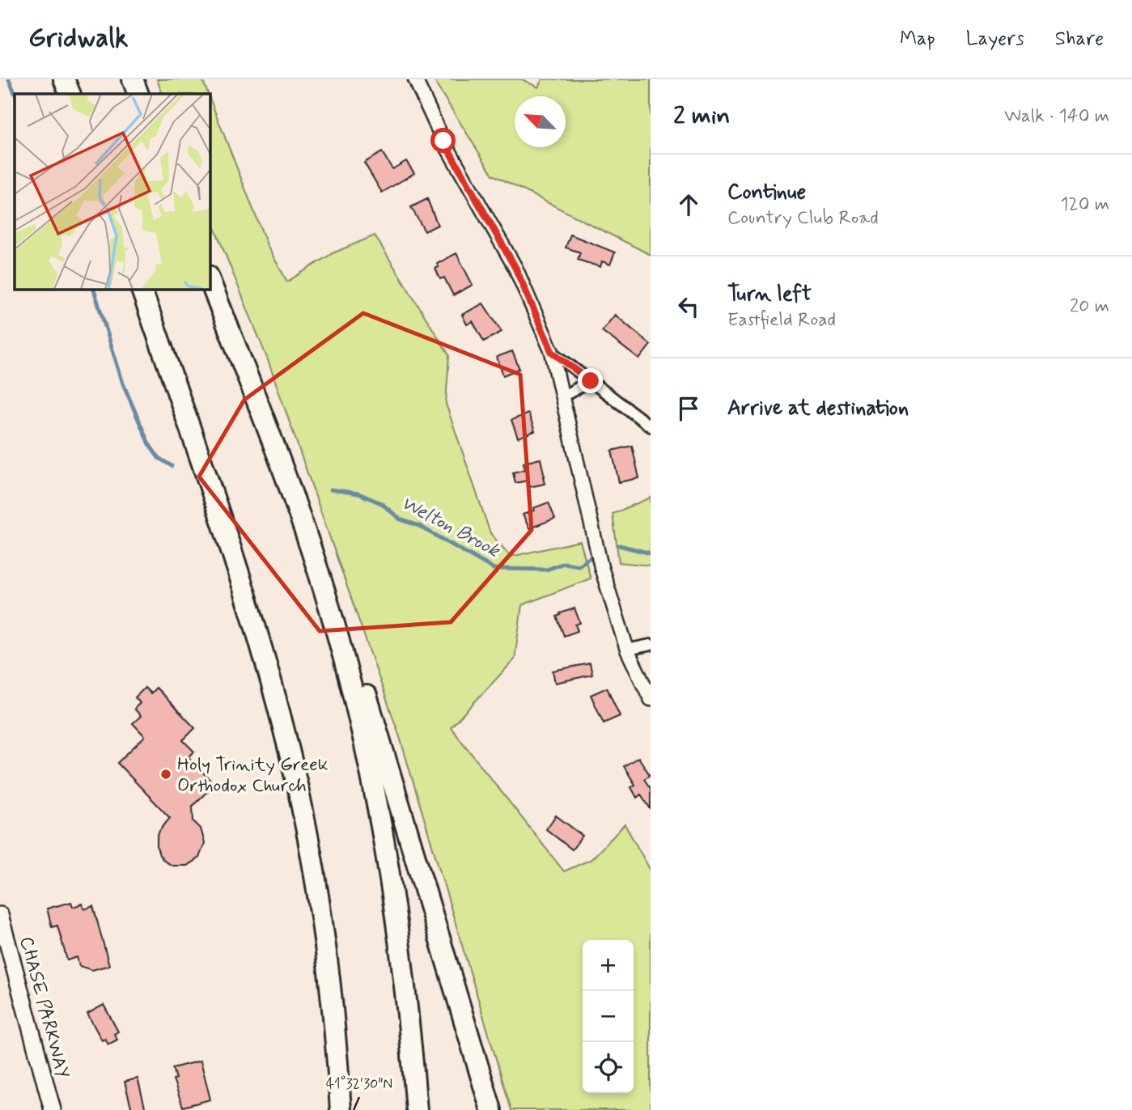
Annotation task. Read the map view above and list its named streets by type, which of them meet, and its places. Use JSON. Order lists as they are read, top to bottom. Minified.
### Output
{"streets":{"main road":["CHASE PARKWAY"]},"water":["Welton Brook"],"places":["Holy Trinity Greek Orthodox Church"],"north":"top left","page":{"header":"Gridwalk","nav":["Map","Layers","Share"],"heading":["2 min","Walk · 140 m"],"list":[["Continue","Country Club Road","120 m"],["Turn left","Eastfield Road","20 m"],"Arrive at destination"],"map_buttons":["+","−"]},"coordinates":["41°32'30\"N"]}
